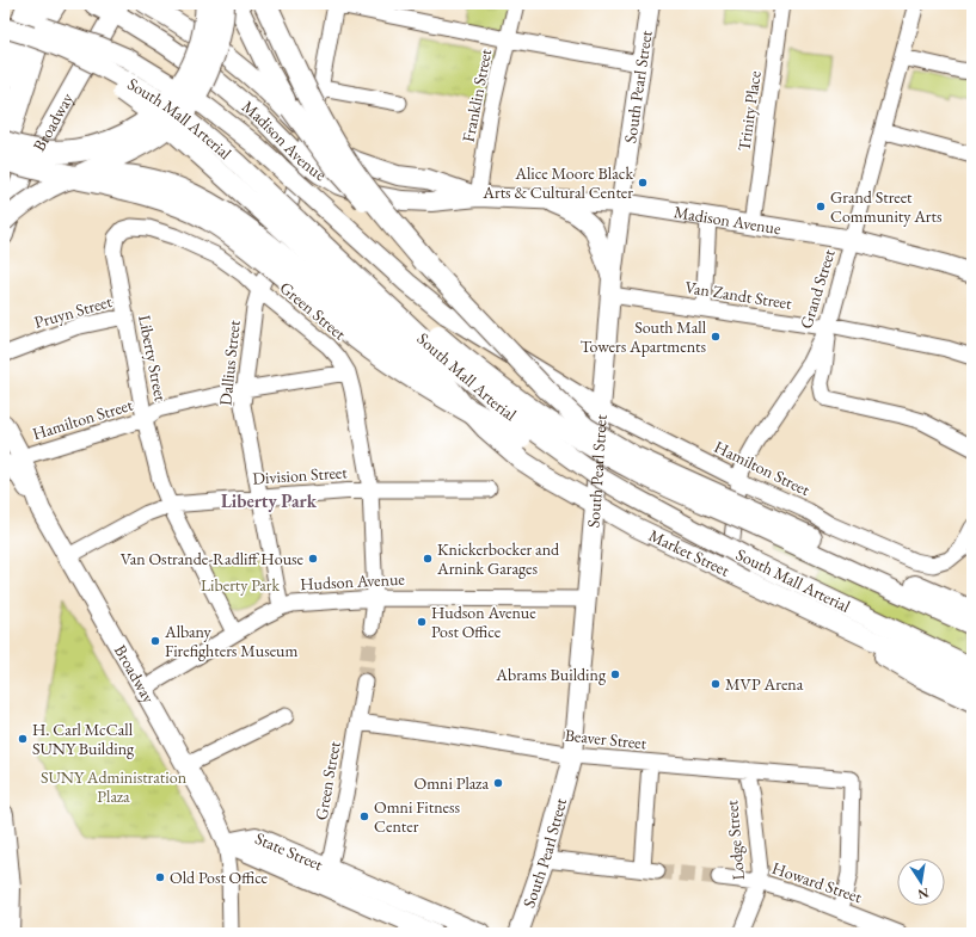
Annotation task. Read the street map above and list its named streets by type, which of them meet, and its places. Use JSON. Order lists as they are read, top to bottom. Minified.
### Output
{"streets":{"main road":["South Pearl Street","South Mall Arterial","Broadway","Madison Avenue","Market Street","State Street"],"street":["Franklin Street","Trinity Place","Grand Street","Van Zandt Street","Green Street","Pruyn Street","Liberty Street","Dallius Street","Hamilton Street","Division Street","Hudson Avenue","Beaver Street","Lodge Street","Howard Street"]},"crossings":[["South Pearl Street","Madison Avenue"],["South Pearl Street","Van Zandt Street"],["South Pearl Street","Hamilton Street"],["South Pearl Street","Market Street"],["South Pearl Street","Hudson Avenue"],["South Pearl Street","Beaver Street"],["Franklin Street","Madison Avenue"],["Trinity Place","Madison Avenue"],["South Mall Arterial","Market Street"],["Broadway","Madison Avenue"],["Broadway","Hamilton Street"],["Broadway","Division Street"],["Broadway","Hudson Avenue"],["Broadway","State Street"],["Madison Avenue","Grand Street"],["Madison Avenue","Green Street"],["Grand Street","Van Zandt Street"],["Grand Street","Hamilton Street"],["Grand Street","Market Street"],["Green Street","Liberty Street"],["Green Street","Dallius Street"],["Green Street","Hamilton Street"],["Green Street","Division Street"],["Green Street","Hudson Avenue"],["Green Street","Beaver Street"],["Green Street","State Street"],["Pruyn Street","Liberty Street"],["Liberty Street","Dallius Street"],["Liberty Street","Hamilton Street"],["Liberty Street","Division Street"],["Liberty Street","Hudson Avenue"],["Dallius Street","Hamilton Street"],["Dallius Street","Division Street"],["Dallius Street","Hudson Avenue"],["Beaver Street","Lodge Street"],["Beaver Street","Howard Street"],["Lodge Street","Howard Street"]],"districts":["Liberty Park"],"parks":["Liberty Park","SUNY Administration Plaza"],"places":["Alice Moore Black Arts & Cultural Center","Grand Street Community Arts","South Mall Towers Apartments","Van Ostrande-Radliff House","Knickerbocker and Arnink Garages","Hudson Avenue Post Office","Albany Firefighters Museum","Abrams Building","MVP Arena","H. Carl McCall SUNY Building","Omni Plaza","Omni Fitness Center","Old Post Office"],"north":"bottom"}
